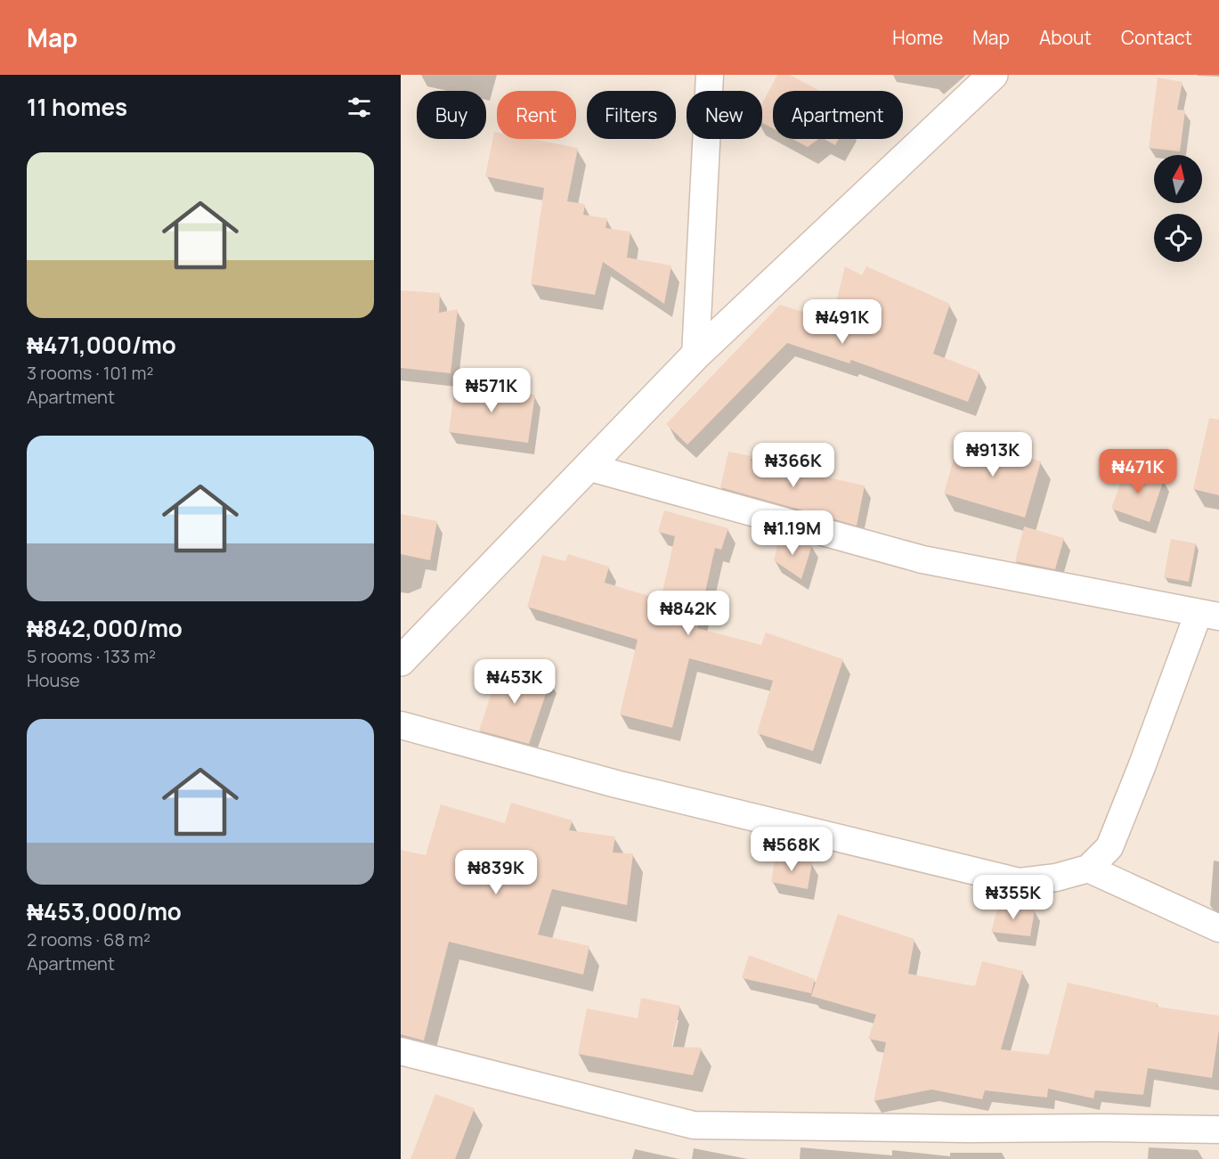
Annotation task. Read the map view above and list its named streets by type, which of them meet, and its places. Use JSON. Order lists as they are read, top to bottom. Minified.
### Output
{"north":"top","page":{"header":"Map","nav":["Home","Map","About","Contact"],"heading":"11 homes","chip":["Buy","Rent","Filters","New","Apartment"],"list":[{"name":"₦471,000/mo","note":"3 rooms · 101 m² · Apartment"},{"name":"₦842,000/mo","note":"5 rooms · 133 m² · House"},{"name":"₦453,000/mo","note":"2 rooms · 68 m² · Apartment"}],"price":["₦491K","₦571K","₦913K","₦366K","₦471K","₦1.19M","₦842K","₦453K","₦568K","₦839K","₦355K"]}}
